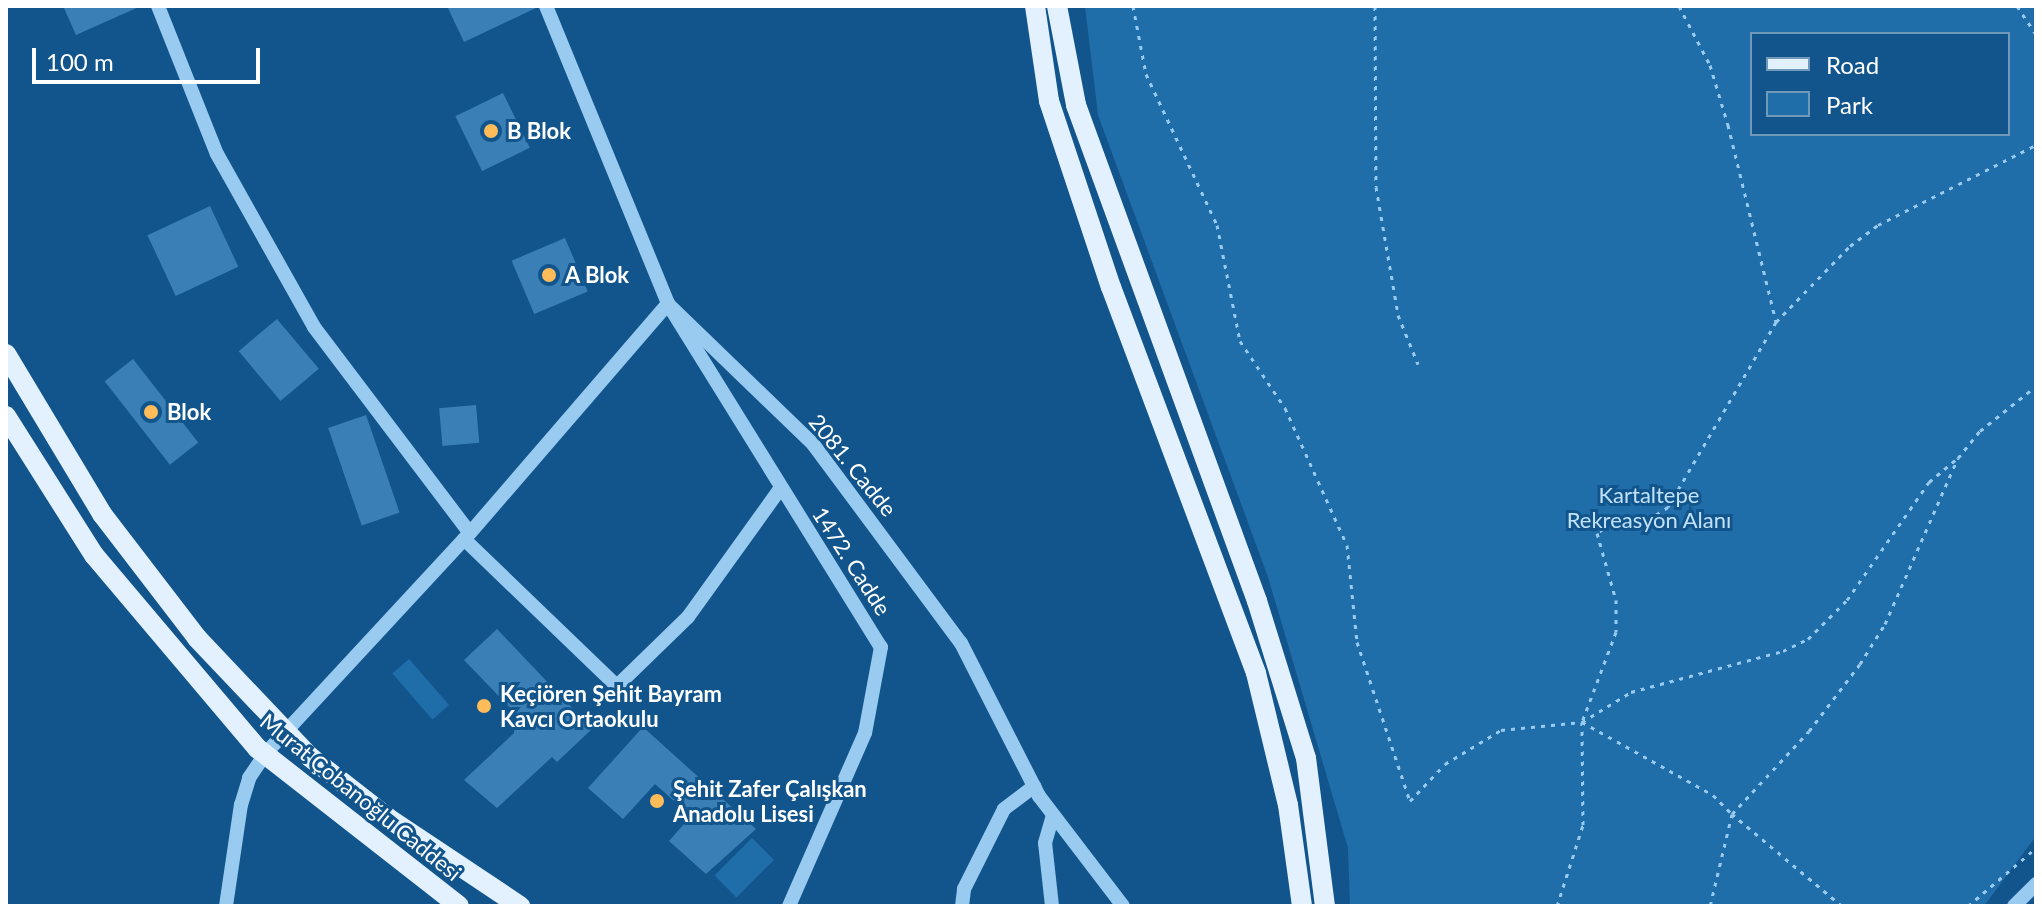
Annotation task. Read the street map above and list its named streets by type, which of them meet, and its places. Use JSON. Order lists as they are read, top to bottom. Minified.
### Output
{"streets":{"main road":["Murat Çobanoğlu Caddesi"],"street":["2081. Cadde","1472. Cadde"]},"crossings":[["2081. Cadde","1472. Cadde"]],"parks":["Kartaltepe Rekreasyon Alanı"],"places":["B Blok","A Blok","Blok","Keçiören Şehit Bayram Kavcı Ortaokulu","Şehit Zafer Çalışkan Anadolu Lisesi"],"legend":["Road","Park"],"scale_bar":"100 m"}
